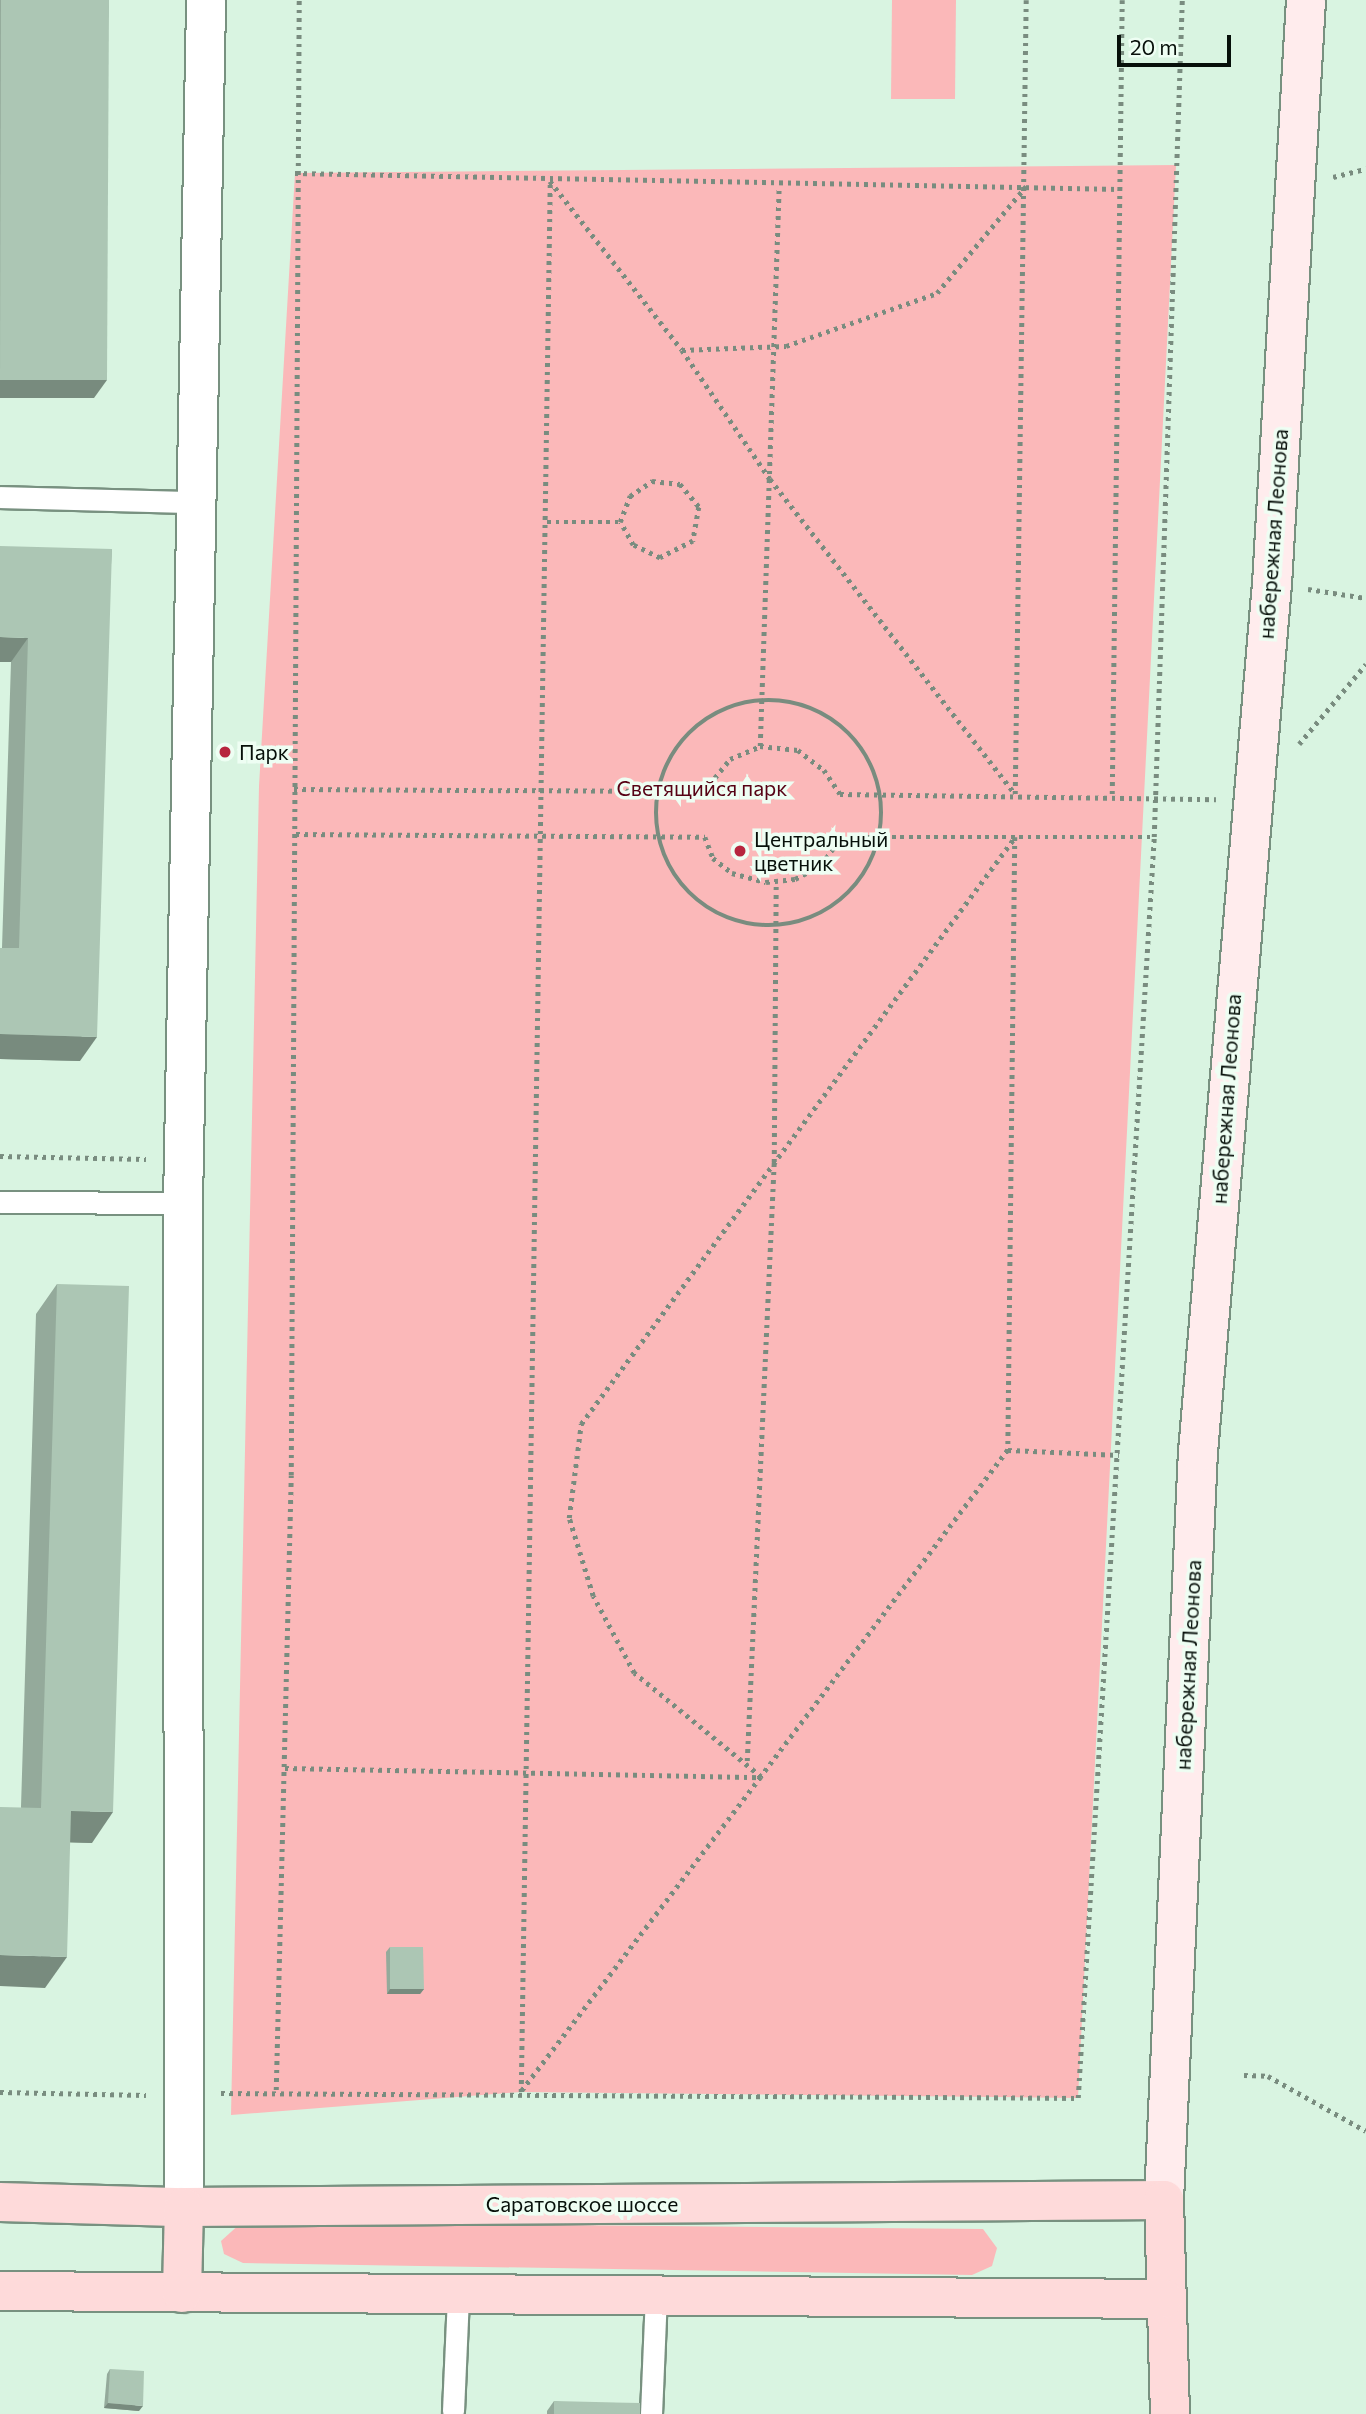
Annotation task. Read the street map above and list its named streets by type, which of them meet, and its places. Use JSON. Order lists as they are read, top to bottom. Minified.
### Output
{"streets":{"main road":["набережная Леонова","Саратовское шоссе"]},"crossings":[["набережная Леонова","Саратовское шоссе"]],"parks":["Светящийся парк"],"places":["Парк","Центральный цветник"],"scale_bar":"20 m"}
